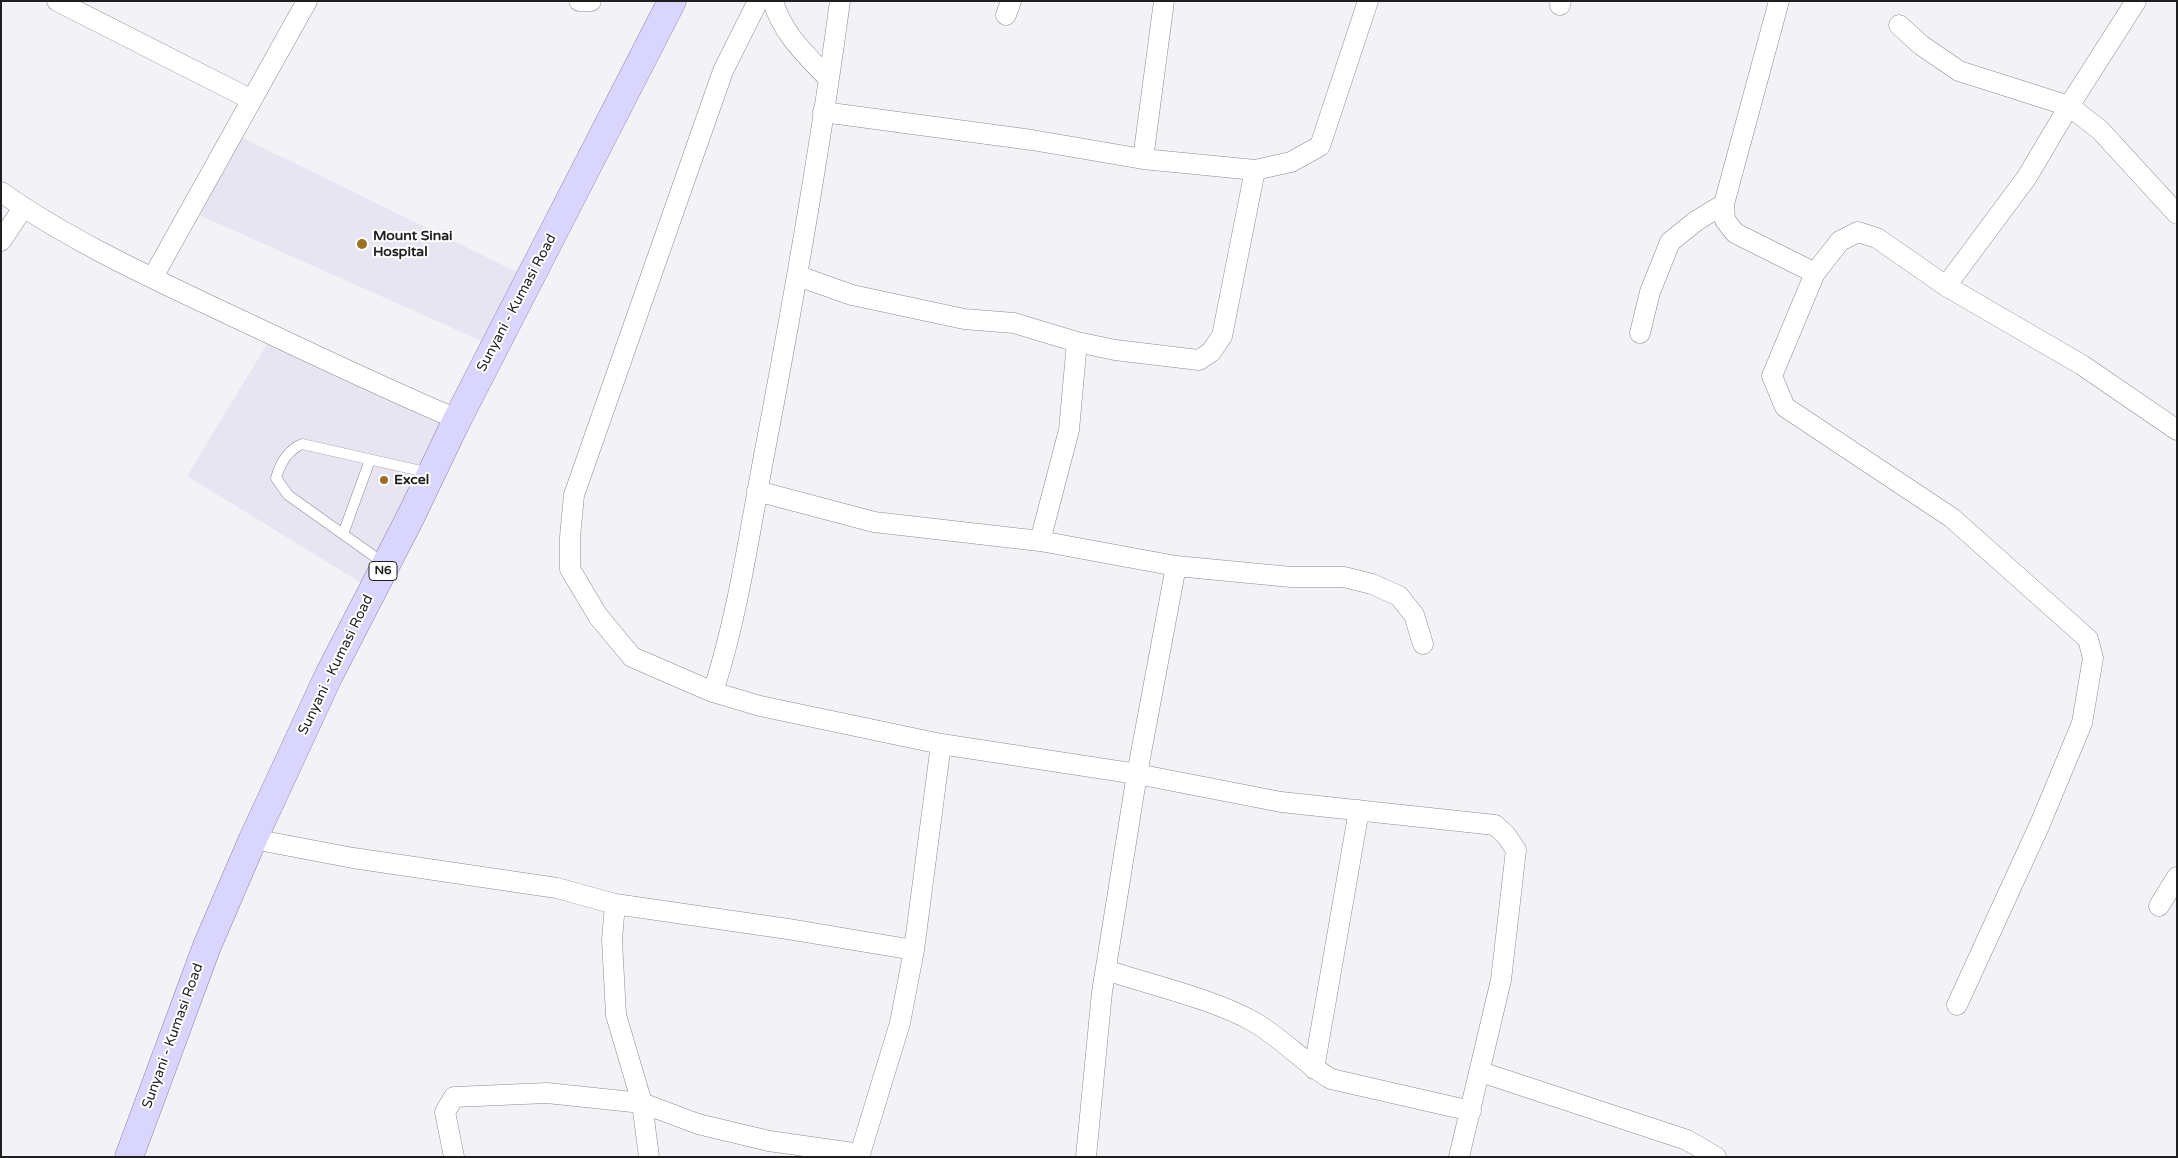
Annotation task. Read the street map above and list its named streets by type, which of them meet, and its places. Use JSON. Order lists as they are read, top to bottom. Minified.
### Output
{"streets":{"main road":["Sunyani - Kumasi Road","N6"]},"places":["Mount Sinai Hospital","Excel"]}
